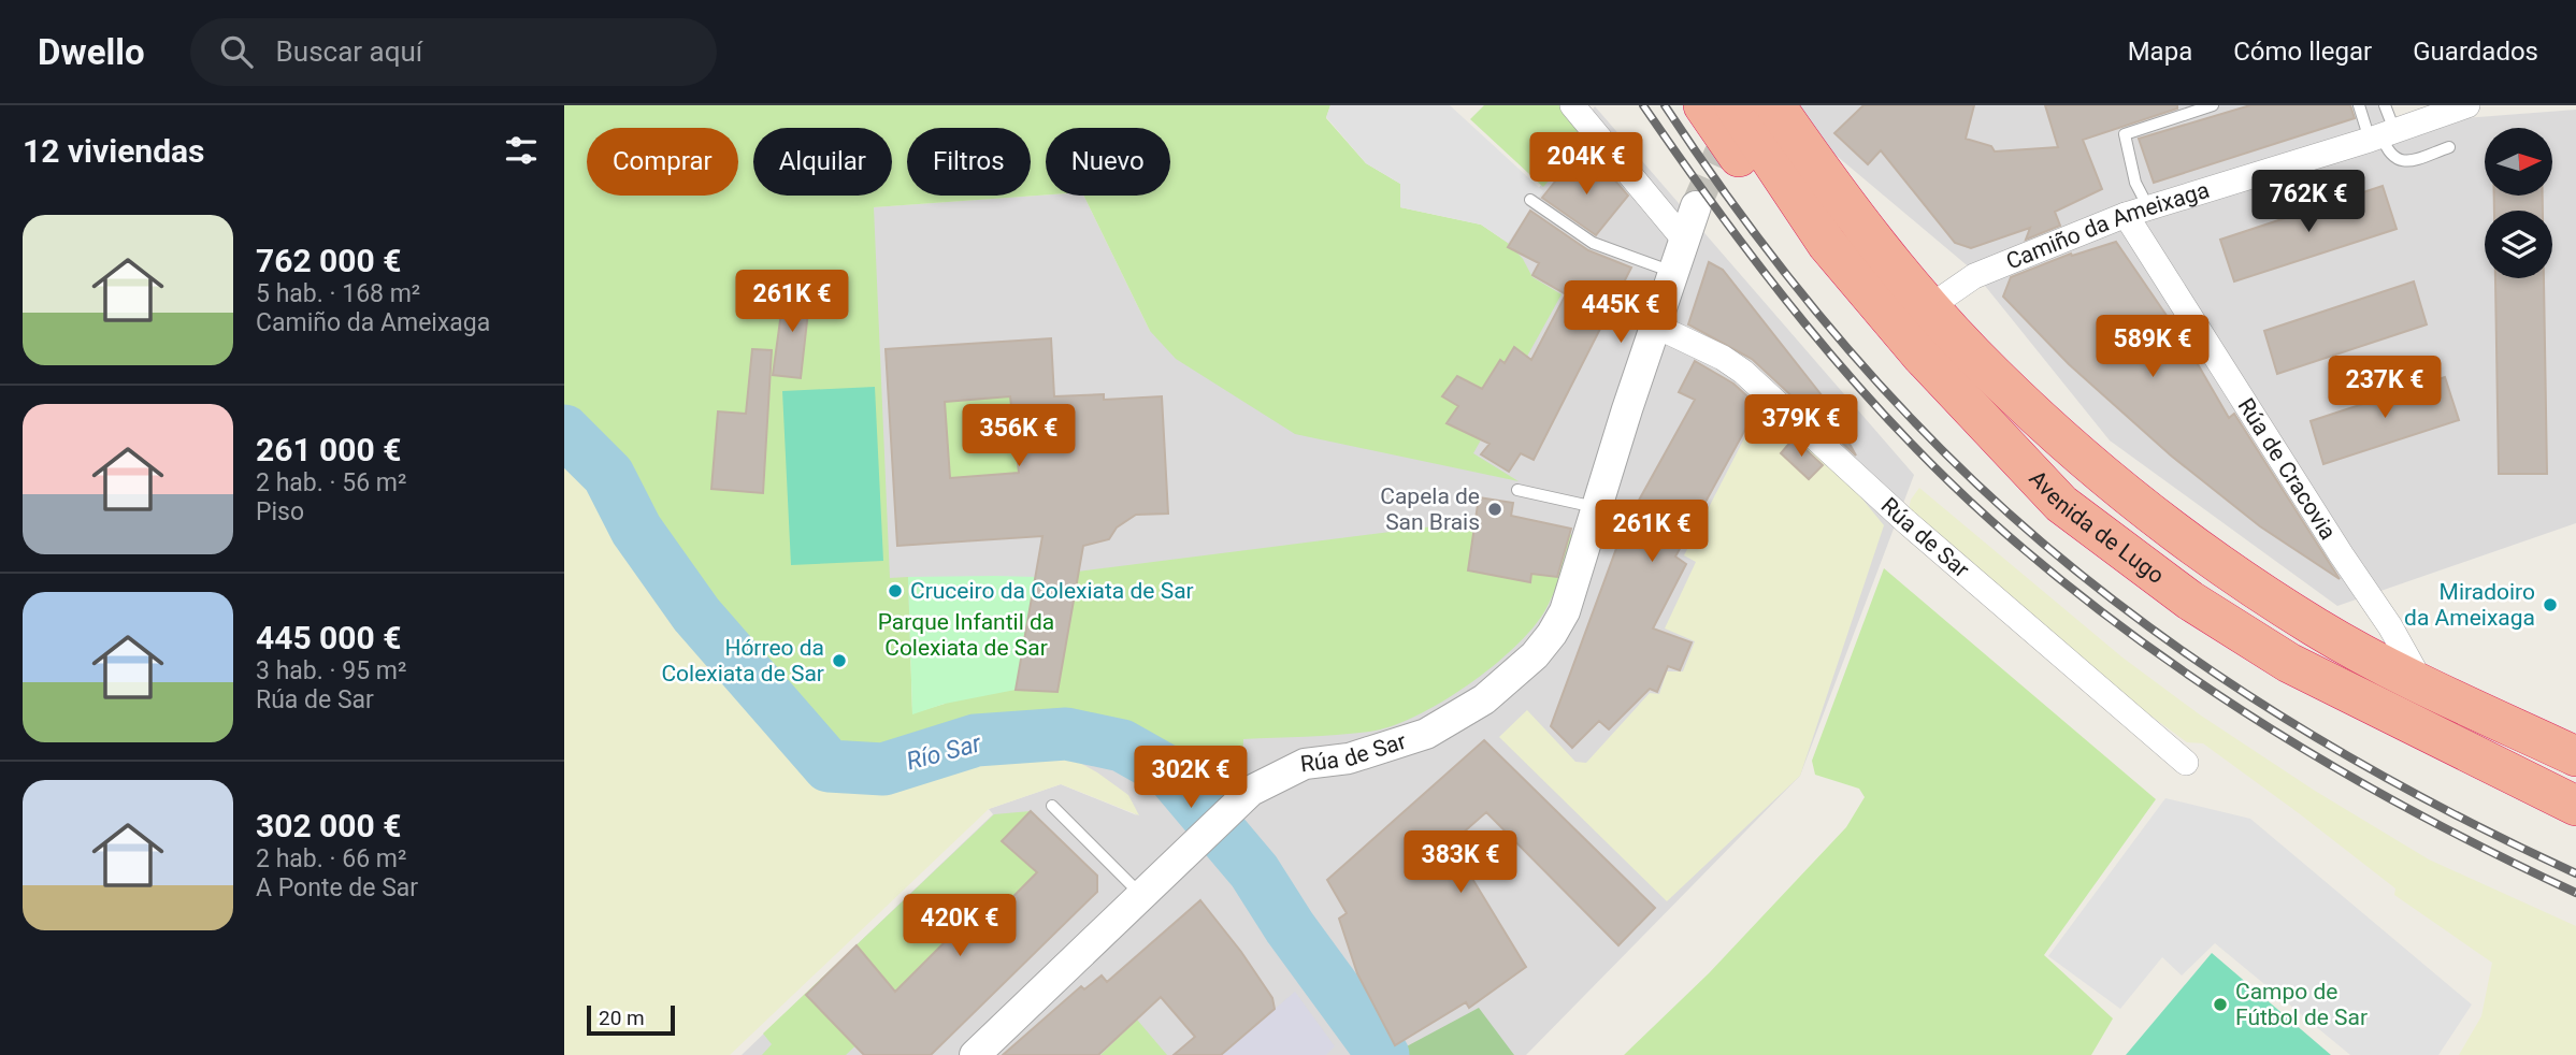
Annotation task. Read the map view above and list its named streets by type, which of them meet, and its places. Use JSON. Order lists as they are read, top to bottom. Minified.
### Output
{"streets":{"highway":["Avenida de Lugo"],"street":["Camiño da Ameixaga","Rúa de Cracovia","Rúa de Sar"]},"crossings":[["Camiño da Ameixaga","Rúa de Cracovia"],["Camiño da Ameixaga","Avenida de Lugo"],["Rúa de Cracovia","Avenida de Lugo"]],"water":["Río Sar"],"parks":["Parque Infantil da Colexiata de Sar"],"places":["Capela de San Brais","Cruceiro da Colexiata de Sar","Miradoiro da Ameixaga","Hórreo da Colexiata de Sar","Campo de Fútbol de Sar"],"scale_bar":"20 m","north":"right","page":{"header":"Dwello","search":"Buscar aquí","nav":["Mapa","Cómo llegar","Guardados"],"heading":"12 viviendas","chip":["Comprar","Alquilar","Filtros","Nuevo"],"price":["204K €","762K €","261K €","445K €","589K €","237K €","379K €","356K €","261K €","302K €","383K €","420K €"],"list":[{"name":"762 000 €","note":"5 hab. · 168 m² · Camiño da Ameixaga"},{"name":"261 000 €","note":"2 hab. · 56 m² · Piso"},{"name":"445 000 €","note":"3 hab. · 95 m² · Rúa de Sar"},{"name":"302 000 €","note":"2 hab. · 66 m² · A Ponte de Sar"}],"scale":"20 m"}}
